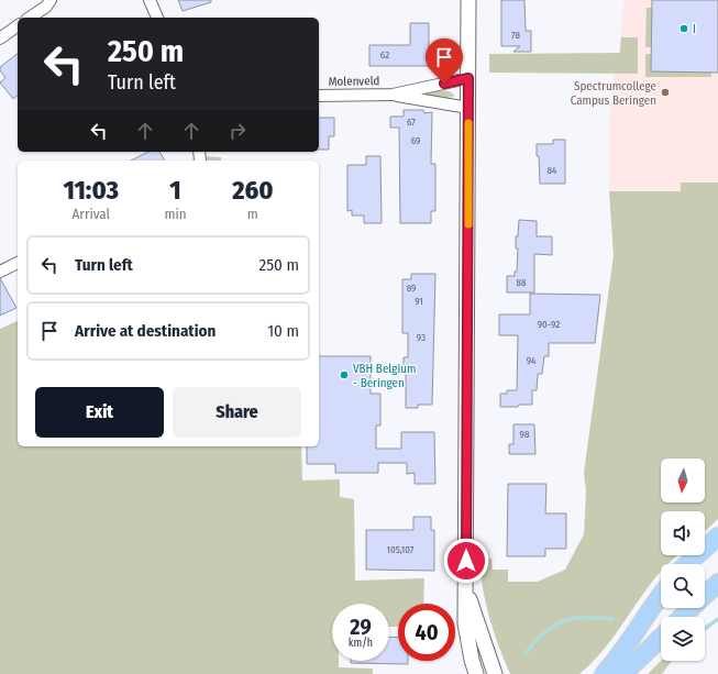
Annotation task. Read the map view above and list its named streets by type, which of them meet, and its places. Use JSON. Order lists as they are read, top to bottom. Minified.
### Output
{"streets":{"street":["Molenveld"]},"places":["I","Spectrumcollege Campus Beringen","VBH Belgium - Beringen"],"house_numbers":["78","62","67","69","84","88","89","91","90-92","93","94","98","105,107"],"north":"bottom","page":{"turn":["250 m","Turn left"],"eta":["11:03","Arrival","1","min","260","m"],"list":[{"name":"Turn left","value":"250 m"},{"name":"Arrive at destination","value":"10 m"}],"buttons":["Exit","Share"],"speed":"29 km/h","limit":"40"}}
